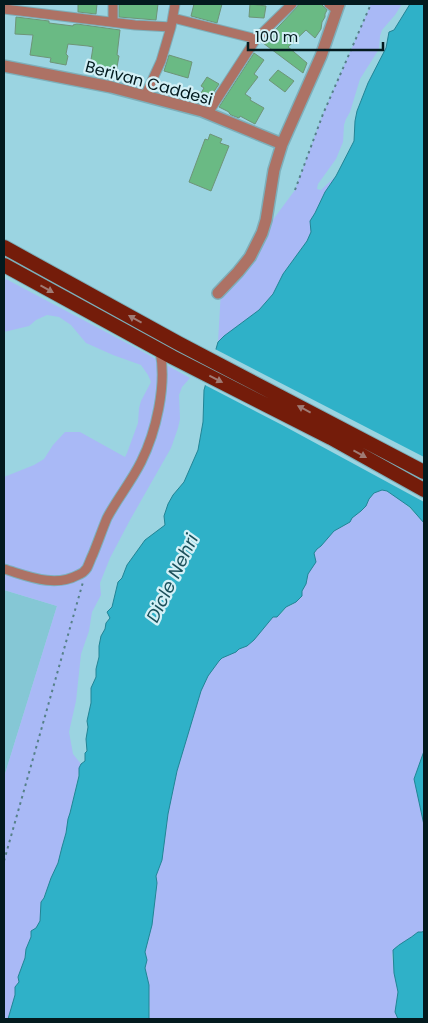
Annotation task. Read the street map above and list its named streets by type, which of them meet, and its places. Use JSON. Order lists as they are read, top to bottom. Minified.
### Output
{"streets":{"street":["Berivan Caddesi"]},"water":["Dicle Nehri"],"scale_bar":"100 m"}
